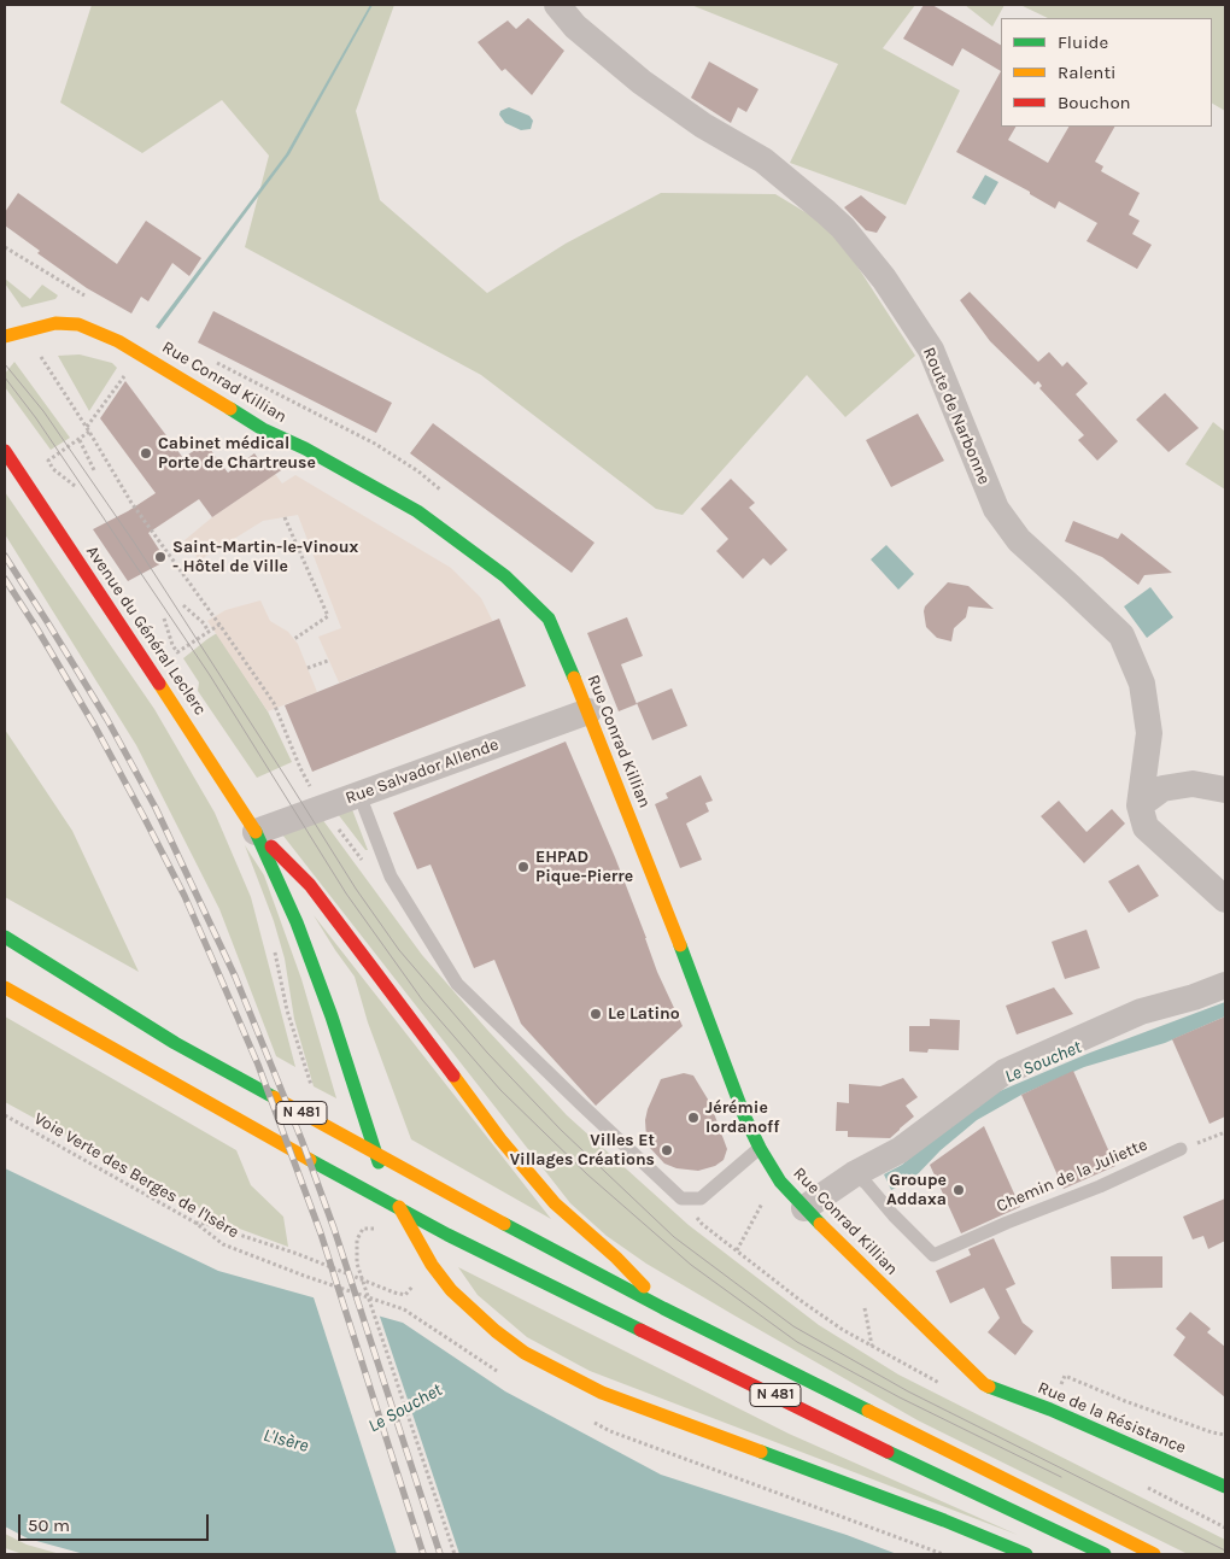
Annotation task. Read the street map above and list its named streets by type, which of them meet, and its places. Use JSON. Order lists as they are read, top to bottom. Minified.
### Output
{"streets":{"main road":["Rue Conrad Killian","Avenue du Général Leclerc","N 481","Rue de la Résistance"],"street":["Route de Narbonne","Rue Salvador Allende"],"lane":["Chemin de la Juliette"],"path":["Voie Verte des Berges de l'Isère"]},"crossings":[["Rue Conrad Killian","Rue Salvador Allende"],["Rue Conrad Killian","Rue de la Résistance"],["Avenue du Général Leclerc","Rue Salvador Allende"]],"water":["Le Souchet","L'Isère"],"places":["Cabinet médical Porte de Chartreuse","Saint-Martin-le-Vinoux - Hôtel de Ville","EHPAD Pique-Pierre","Le Latino","Jérémie Iordanoff","Villes Et Villages Créations","Groupe Addaxa"],"legend":["Fluide","Ralenti","Bouchon"],"scale_bar":"50 m"}
